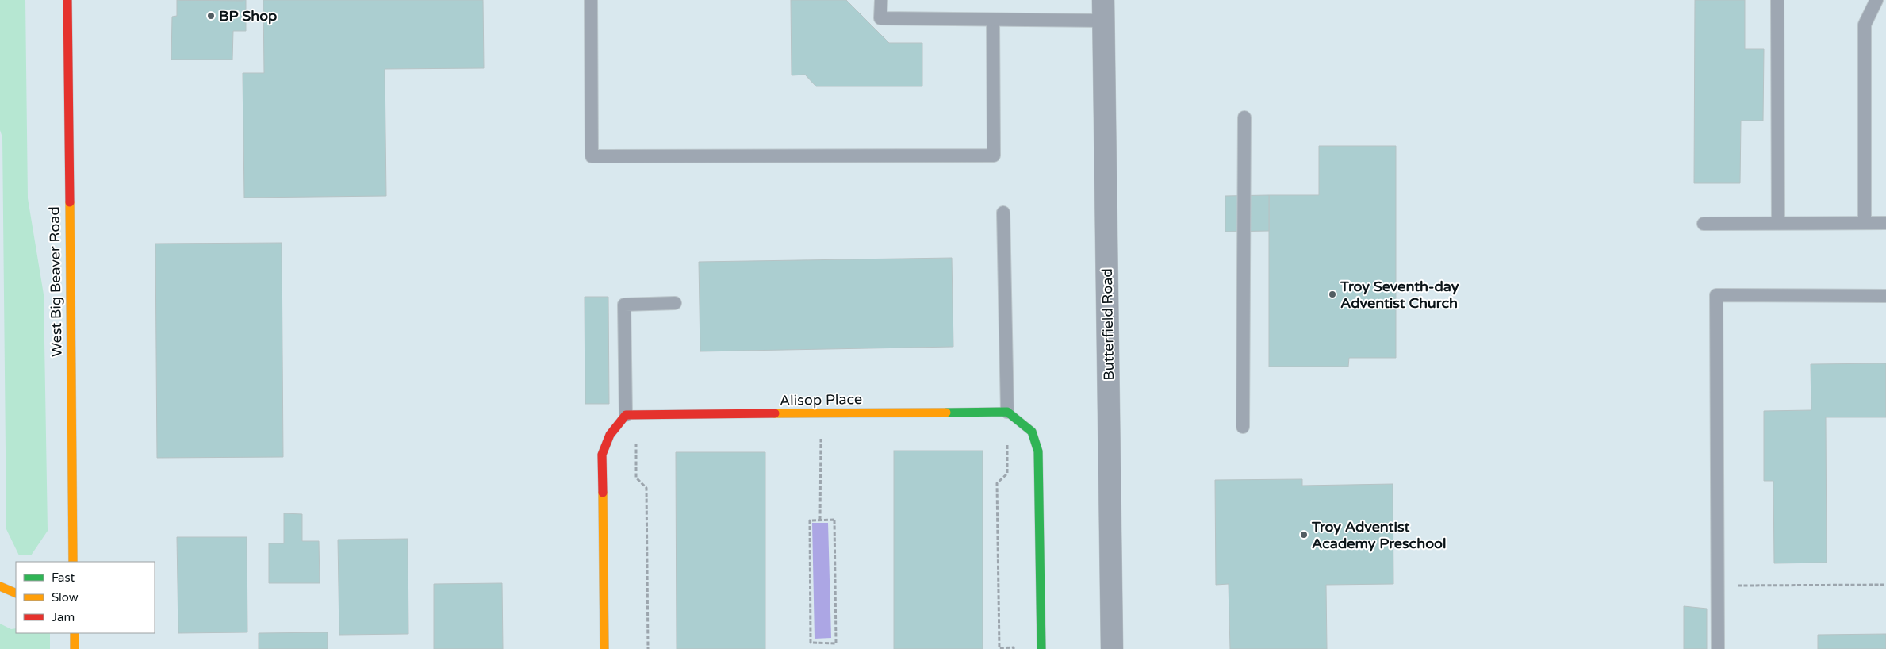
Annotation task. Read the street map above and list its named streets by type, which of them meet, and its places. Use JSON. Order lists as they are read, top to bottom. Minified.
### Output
{"streets":{"street":["West Big Beaver Road","Butterfield Road","Alisop Place"]},"places":["BP Shop","Troy Seventh-day Adventist Church","Troy Adventist Academy Preschool"],"legend":["Fast","Slow","Jam"]}
